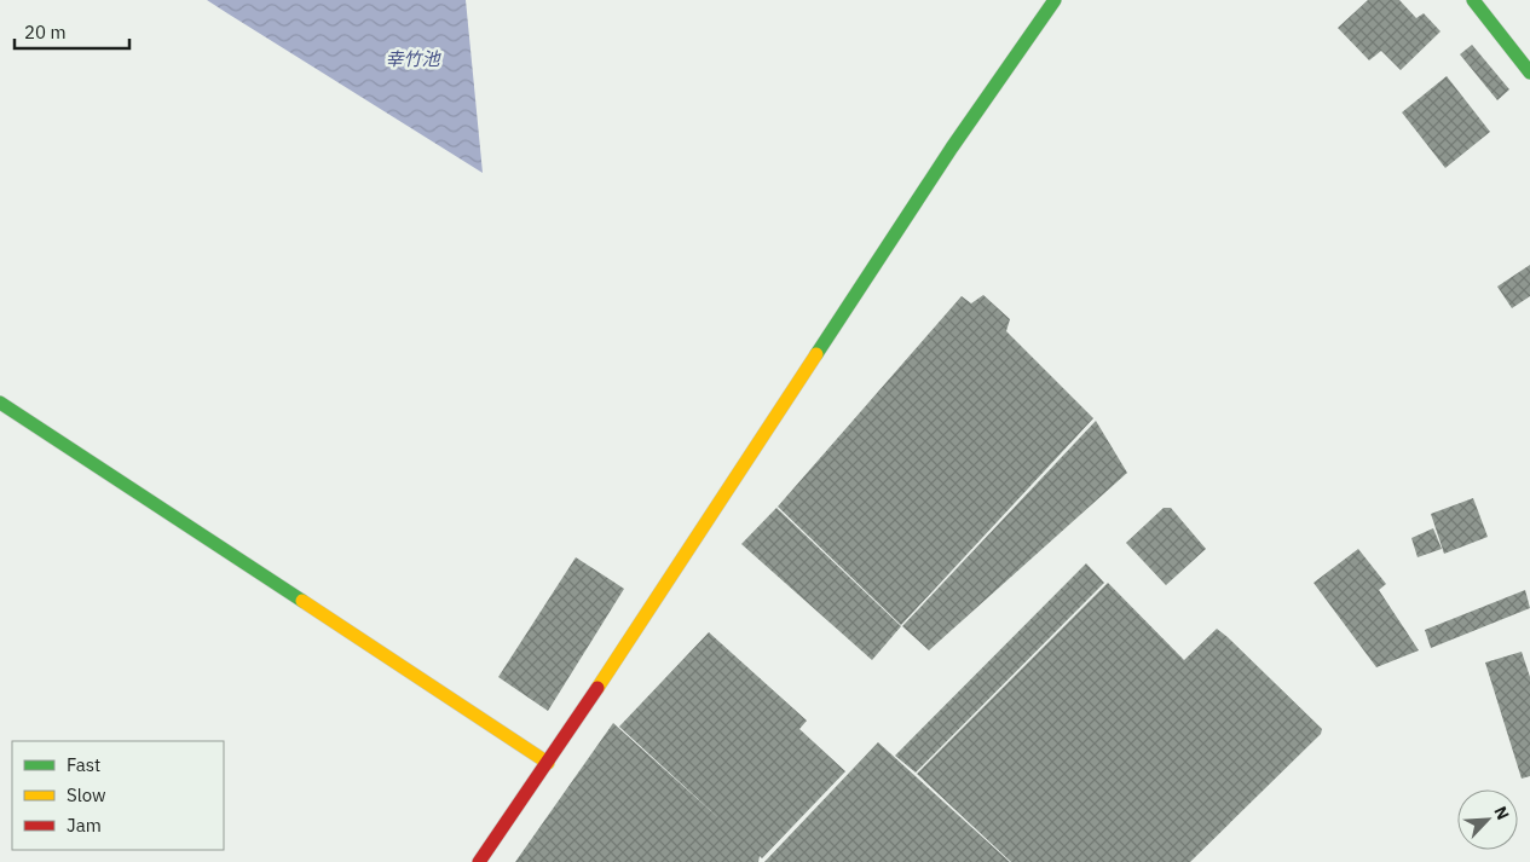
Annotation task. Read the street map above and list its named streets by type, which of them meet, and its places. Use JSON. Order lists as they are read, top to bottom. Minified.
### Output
{"water":["幸竹池"],"legend":["Fast","Slow","Jam"],"scale_bar":"20 m","north":"top right"}
